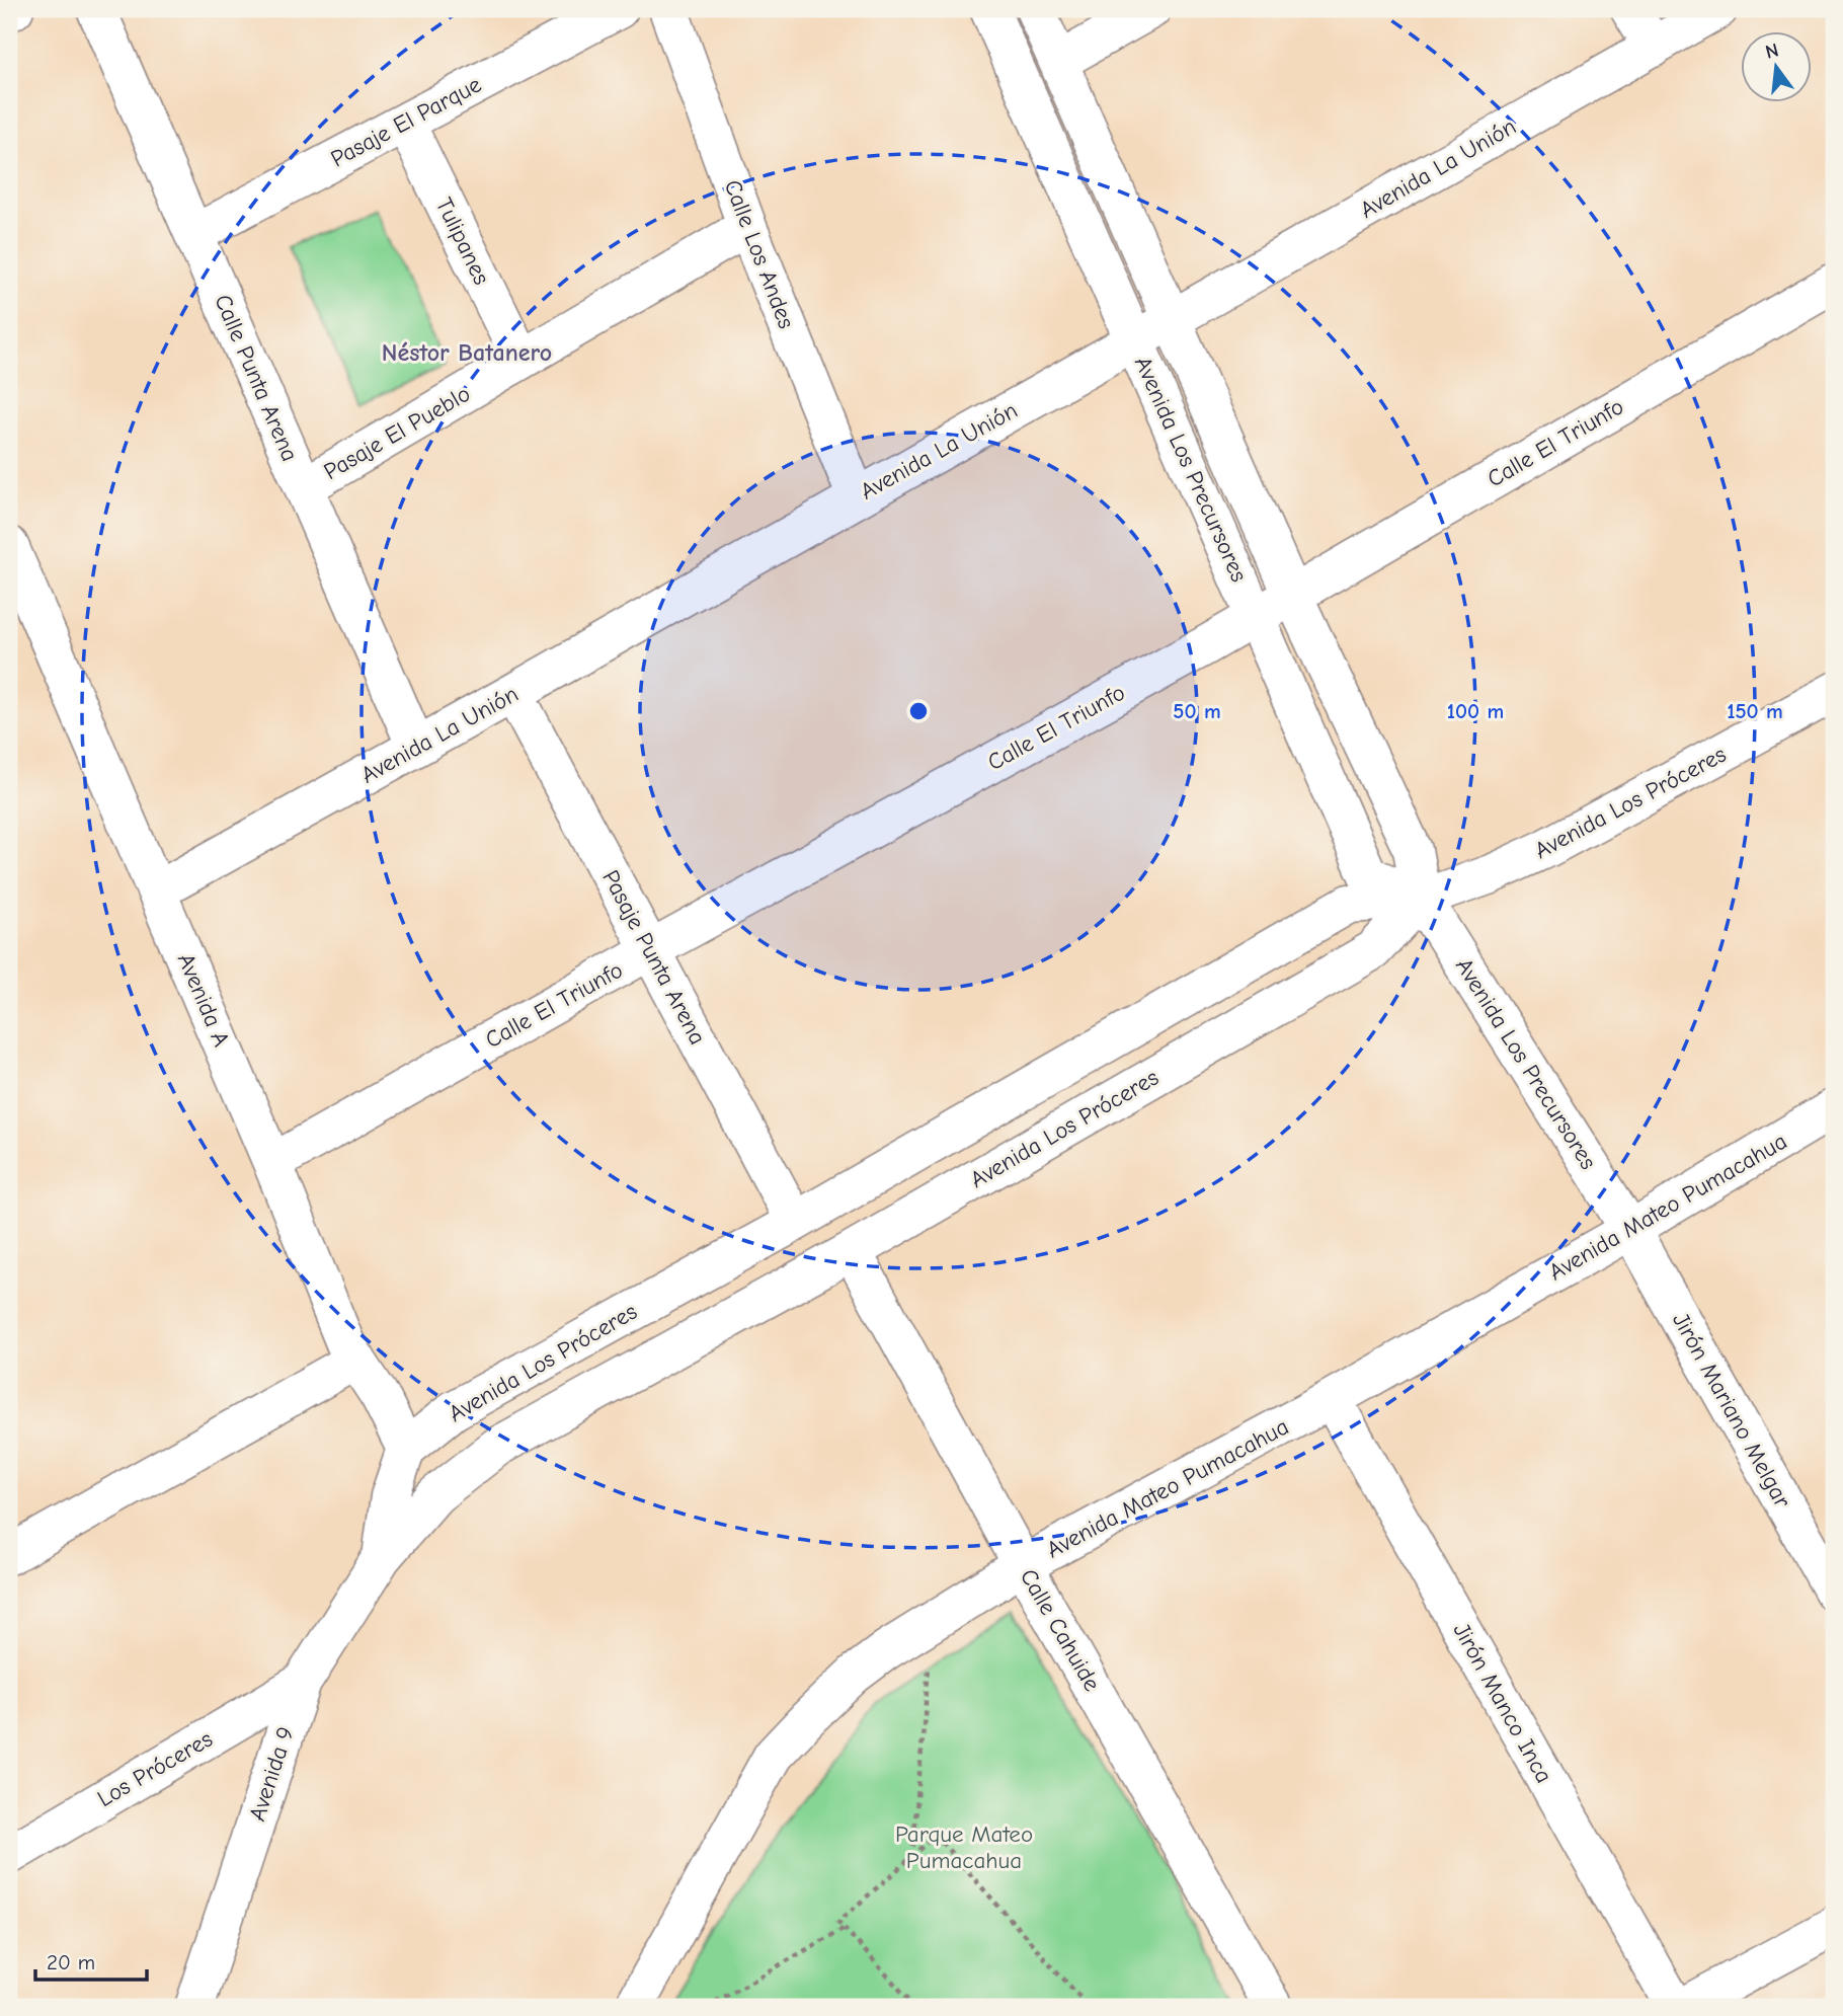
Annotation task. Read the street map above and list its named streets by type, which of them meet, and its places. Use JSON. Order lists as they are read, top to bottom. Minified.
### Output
{"streets":{"street":["Pasaje El Parque","Avenida La Unión","Tulipanes","Calle Los Andes","Calle Punta Arena","Pasaje El Pueblo","Calle El Triunfo","Avenida Los Precursores","Avenida Los Próceres","Pasaje Punta Arena","Avenida A","Avenida Mateo Pumacahua","Jirón Mariano Melgar","Calle Cahuide","Jirón Manco Inca","Los Próceres","Avenida 9"]},"crossings":[["Pasaje El Parque","Tulipanes"],["Pasaje El Parque","Calle Punta Arena"],["Avenida La Unión","Calle Los Andes"],["Avenida La Unión","Calle Punta Arena"],["Avenida La Unión","Avenida Los Precursores"],["Avenida La Unión","Pasaje Punta Arena"],["Avenida La Unión","Avenida A"],["Tulipanes","Pasaje El Pueblo"],["Calle Los Andes","Pasaje El Pueblo"],["Calle Punta Arena","Pasaje El Pueblo"],["Calle El Triunfo","Avenida Los Precursores"],["Calle El Triunfo","Pasaje Punta Arena"],["Calle El Triunfo","Avenida A"],["Avenida Los Precursores","Avenida Los Próceres"],["Avenida Los Precursores","Avenida Mateo Pumacahua"],["Avenida Los Precursores","Jirón Mariano Melgar"],["Avenida Los Próceres","Pasaje Punta Arena"],["Avenida Los Próceres","Avenida A"],["Avenida Los Próceres","Calle Cahuide"],["Avenida Los Próceres","Avenida 9"],["Avenida Mateo Pumacahua","Jirón Mariano Melgar"],["Avenida Mateo Pumacahua","Calle Cahuide"],["Avenida Mateo Pumacahua","Jirón Manco Inca"],["Los Próceres","Avenida 9"]],"districts":["Néstor Batanero"],"parks":["Parque Mateo Pumacahua"],"scale_bar":"20 m","north":"top","rings":["50 m","100 m","150 m"]}
